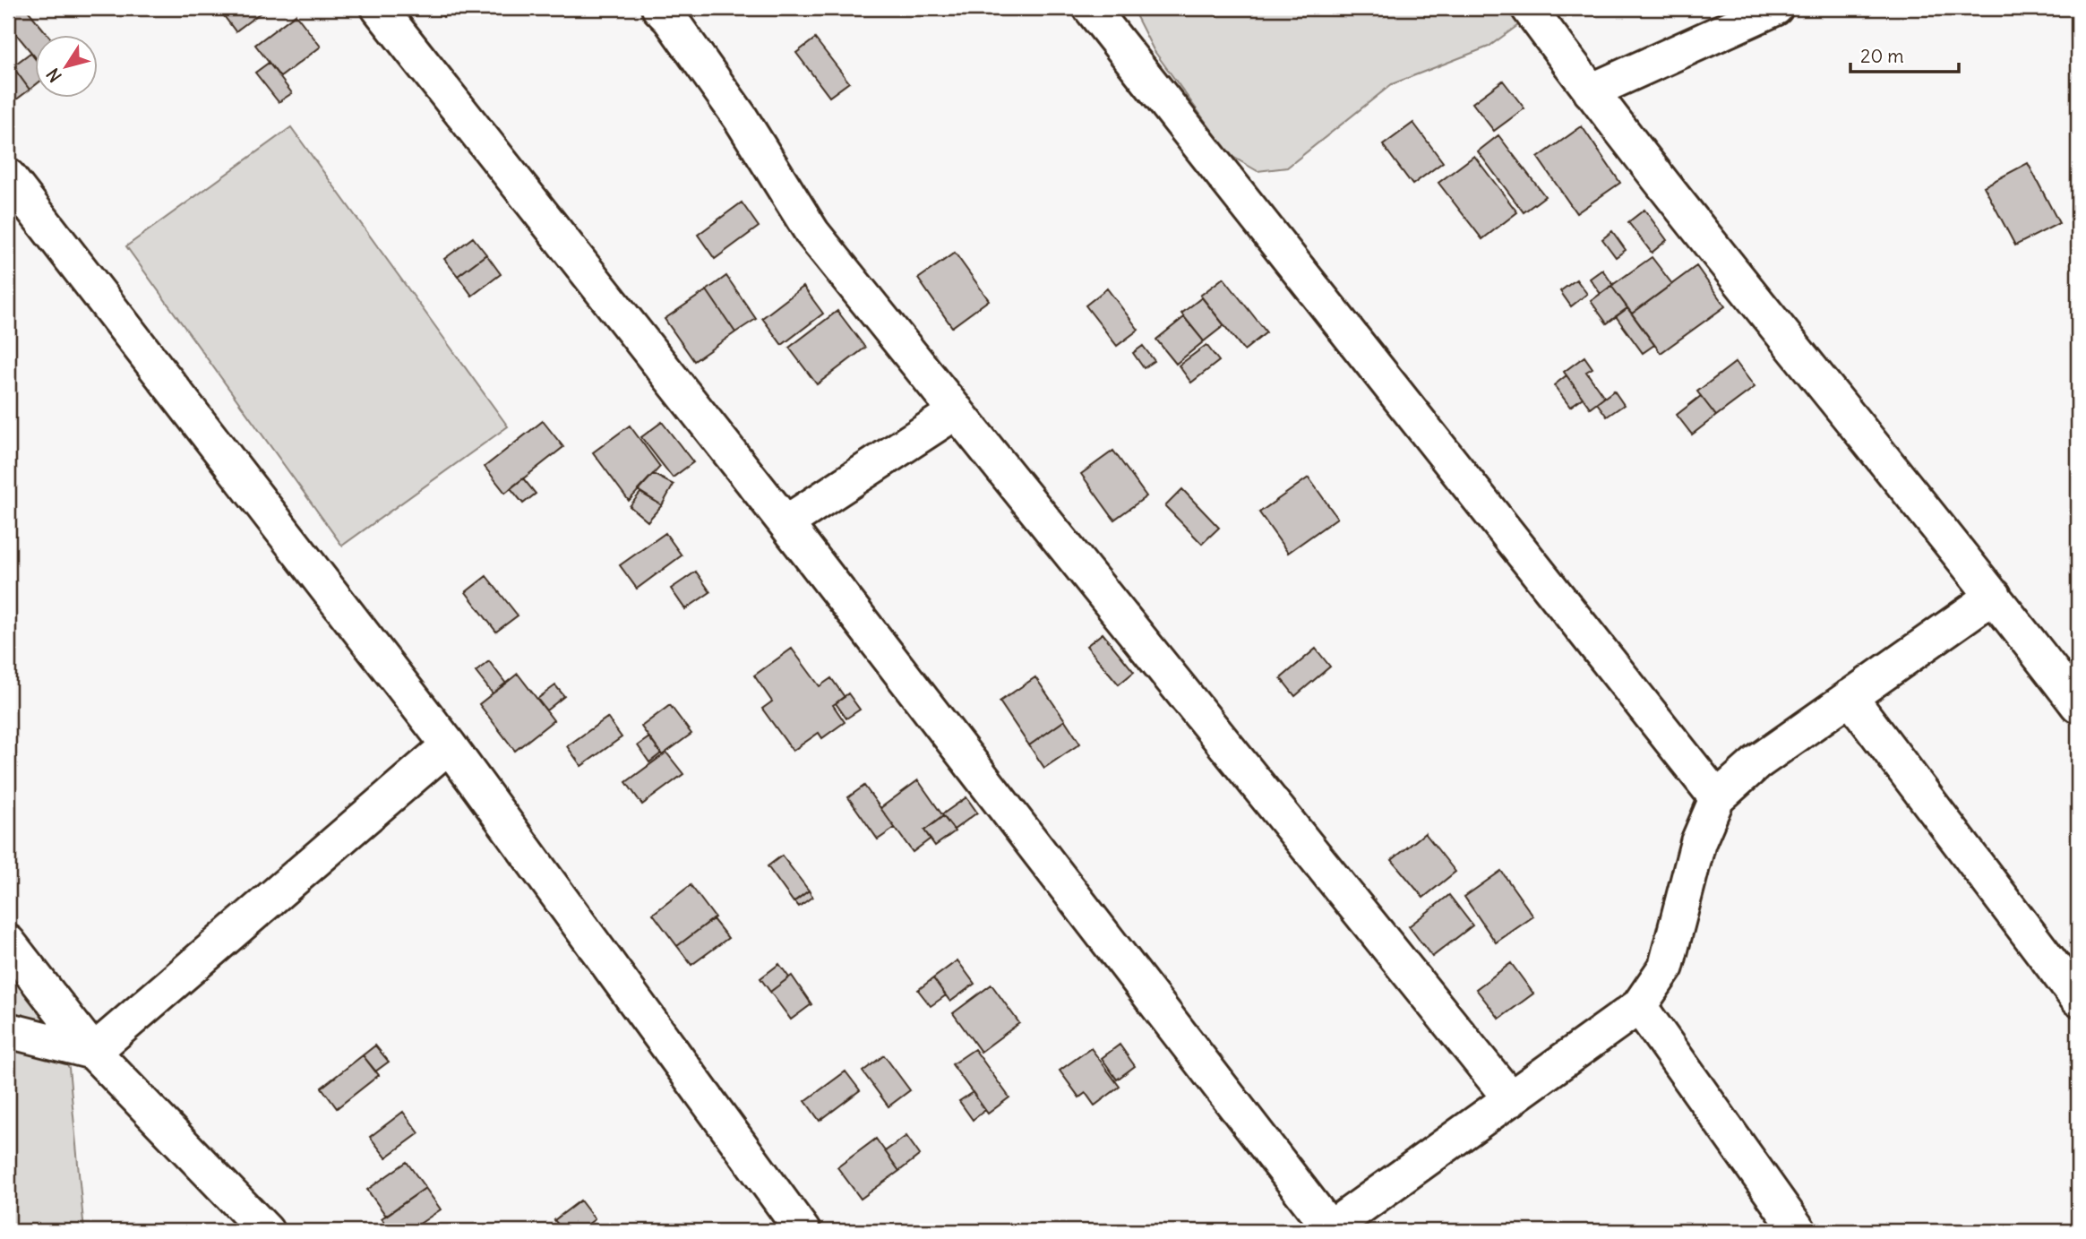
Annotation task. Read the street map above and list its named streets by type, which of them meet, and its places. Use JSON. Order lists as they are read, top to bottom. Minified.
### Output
{"scale_bar":"20 m","north":"bottom left"}
